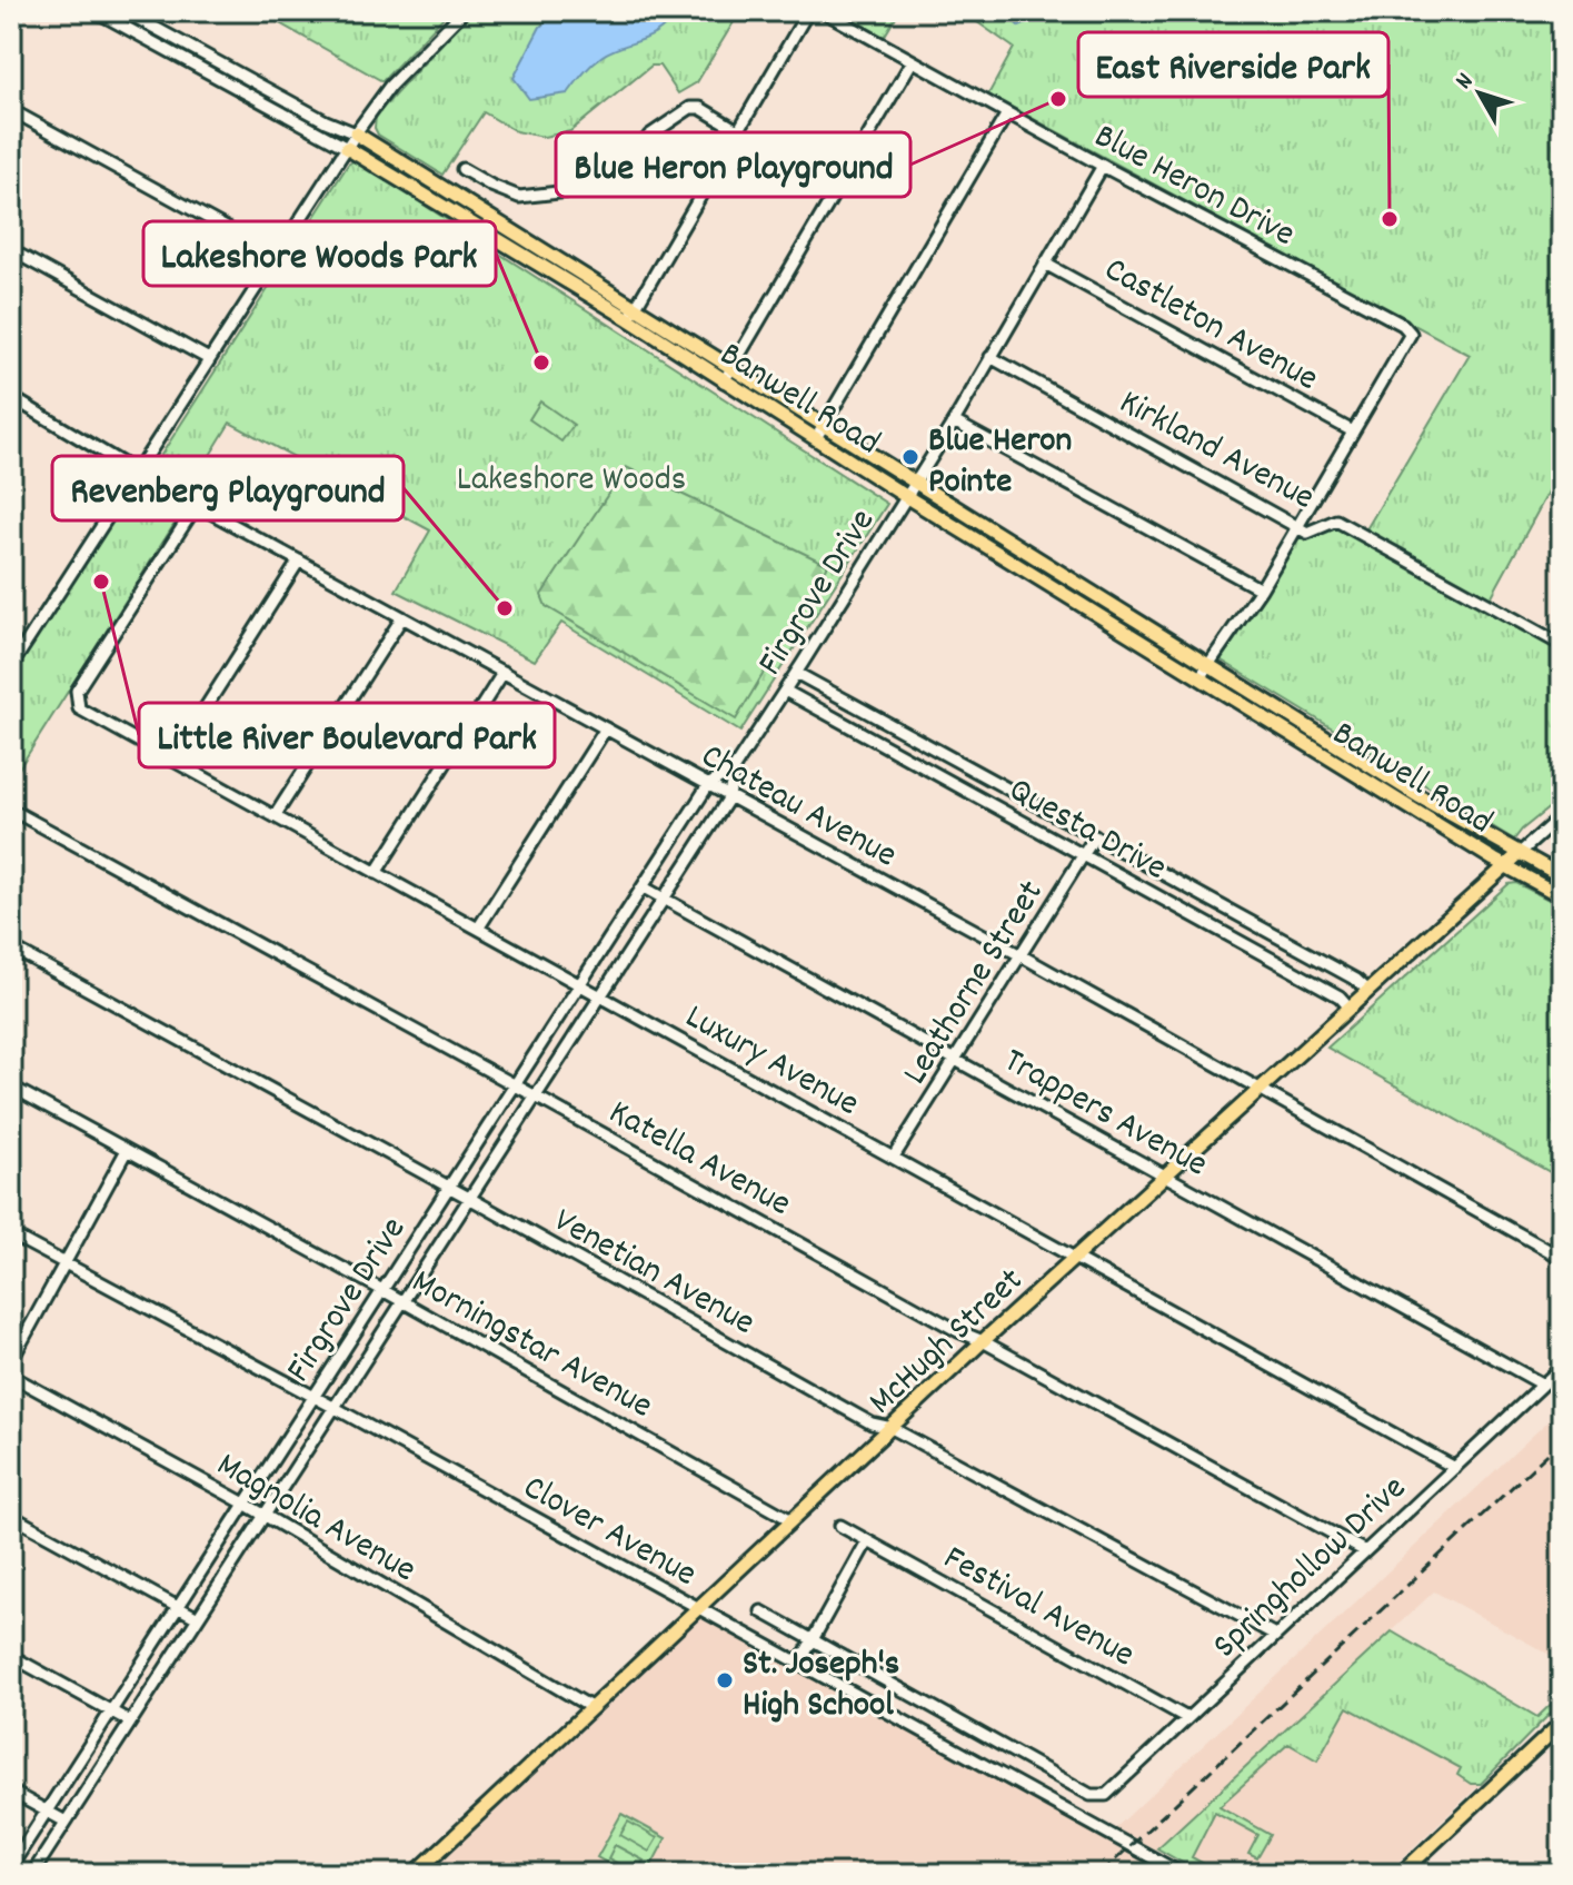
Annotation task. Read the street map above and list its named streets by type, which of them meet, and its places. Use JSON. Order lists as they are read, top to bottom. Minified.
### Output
{"streets":{"main road":["Banwell Road","McHugh Street"],"street":["Blue Heron Drive","Castleton Avenue","Kirkland Avenue","Firgrove Drive","Chateau Avenue","Questa Drive","Leathorne Street","Luxury Avenue","Trappers Avenue","Katella Avenue","Venetian Avenue","Morningstar Avenue","Magnolia Avenue","Clover Avenue","Springhollow Drive","Festival Avenue"]},"crossings":[["Blue Heron Drive","Castleton Avenue"],["Blue Heron Drive","Firgrove Drive"],["Castleton Avenue","Firgrove Drive"],["Banwell Road","Firgrove Drive"],["Banwell Road","McHugh Street"],["Kirkland Avenue","Firgrove Drive"],["Firgrove Drive","Chateau Avenue"],["Firgrove Drive","Questa Drive"],["Firgrove Drive","Luxury Avenue"],["Firgrove Drive","Trappers Avenue"],["Firgrove Drive","Katella Avenue"],["Firgrove Drive","Venetian Avenue"],["Firgrove Drive","Morningstar Avenue"],["Firgrove Drive","Magnolia Avenue"],["Firgrove Drive","Clover Avenue"],["Chateau Avenue","Leathorne Street"],["Chateau Avenue","Luxury Avenue"],["Chateau Avenue","McHugh Street"],["Questa Drive","Leathorne Street"],["Questa Drive","McHugh Street"],["Leathorne Street","Luxury Avenue"],["Leathorne Street","Trappers Avenue"],["Luxury Avenue","McHugh Street"],["Luxury Avenue","Springhollow Drive"],["Trappers Avenue","McHugh Street"],["Trappers Avenue","Springhollow Drive"],["Katella Avenue","McHugh Street"],["Katella Avenue","Springhollow Drive"],["Venetian Avenue","McHugh Street"],["Venetian Avenue","Springhollow Drive"],["McHugh Street","Morningstar Avenue"],["McHugh Street","Magnolia Avenue"],["McHugh Street","Clover Avenue"],["Springhollow Drive","Festival Avenue"]],"parks":["Lakeshore Woods"],"places":["Blue Heron Playground","East Riverside Park","Lakeshore Woods Park","Blue Heron Pointe","Little River Boulevard Park","Revenberg Playground","St. Joseph's High School"],"north":"top left"}
